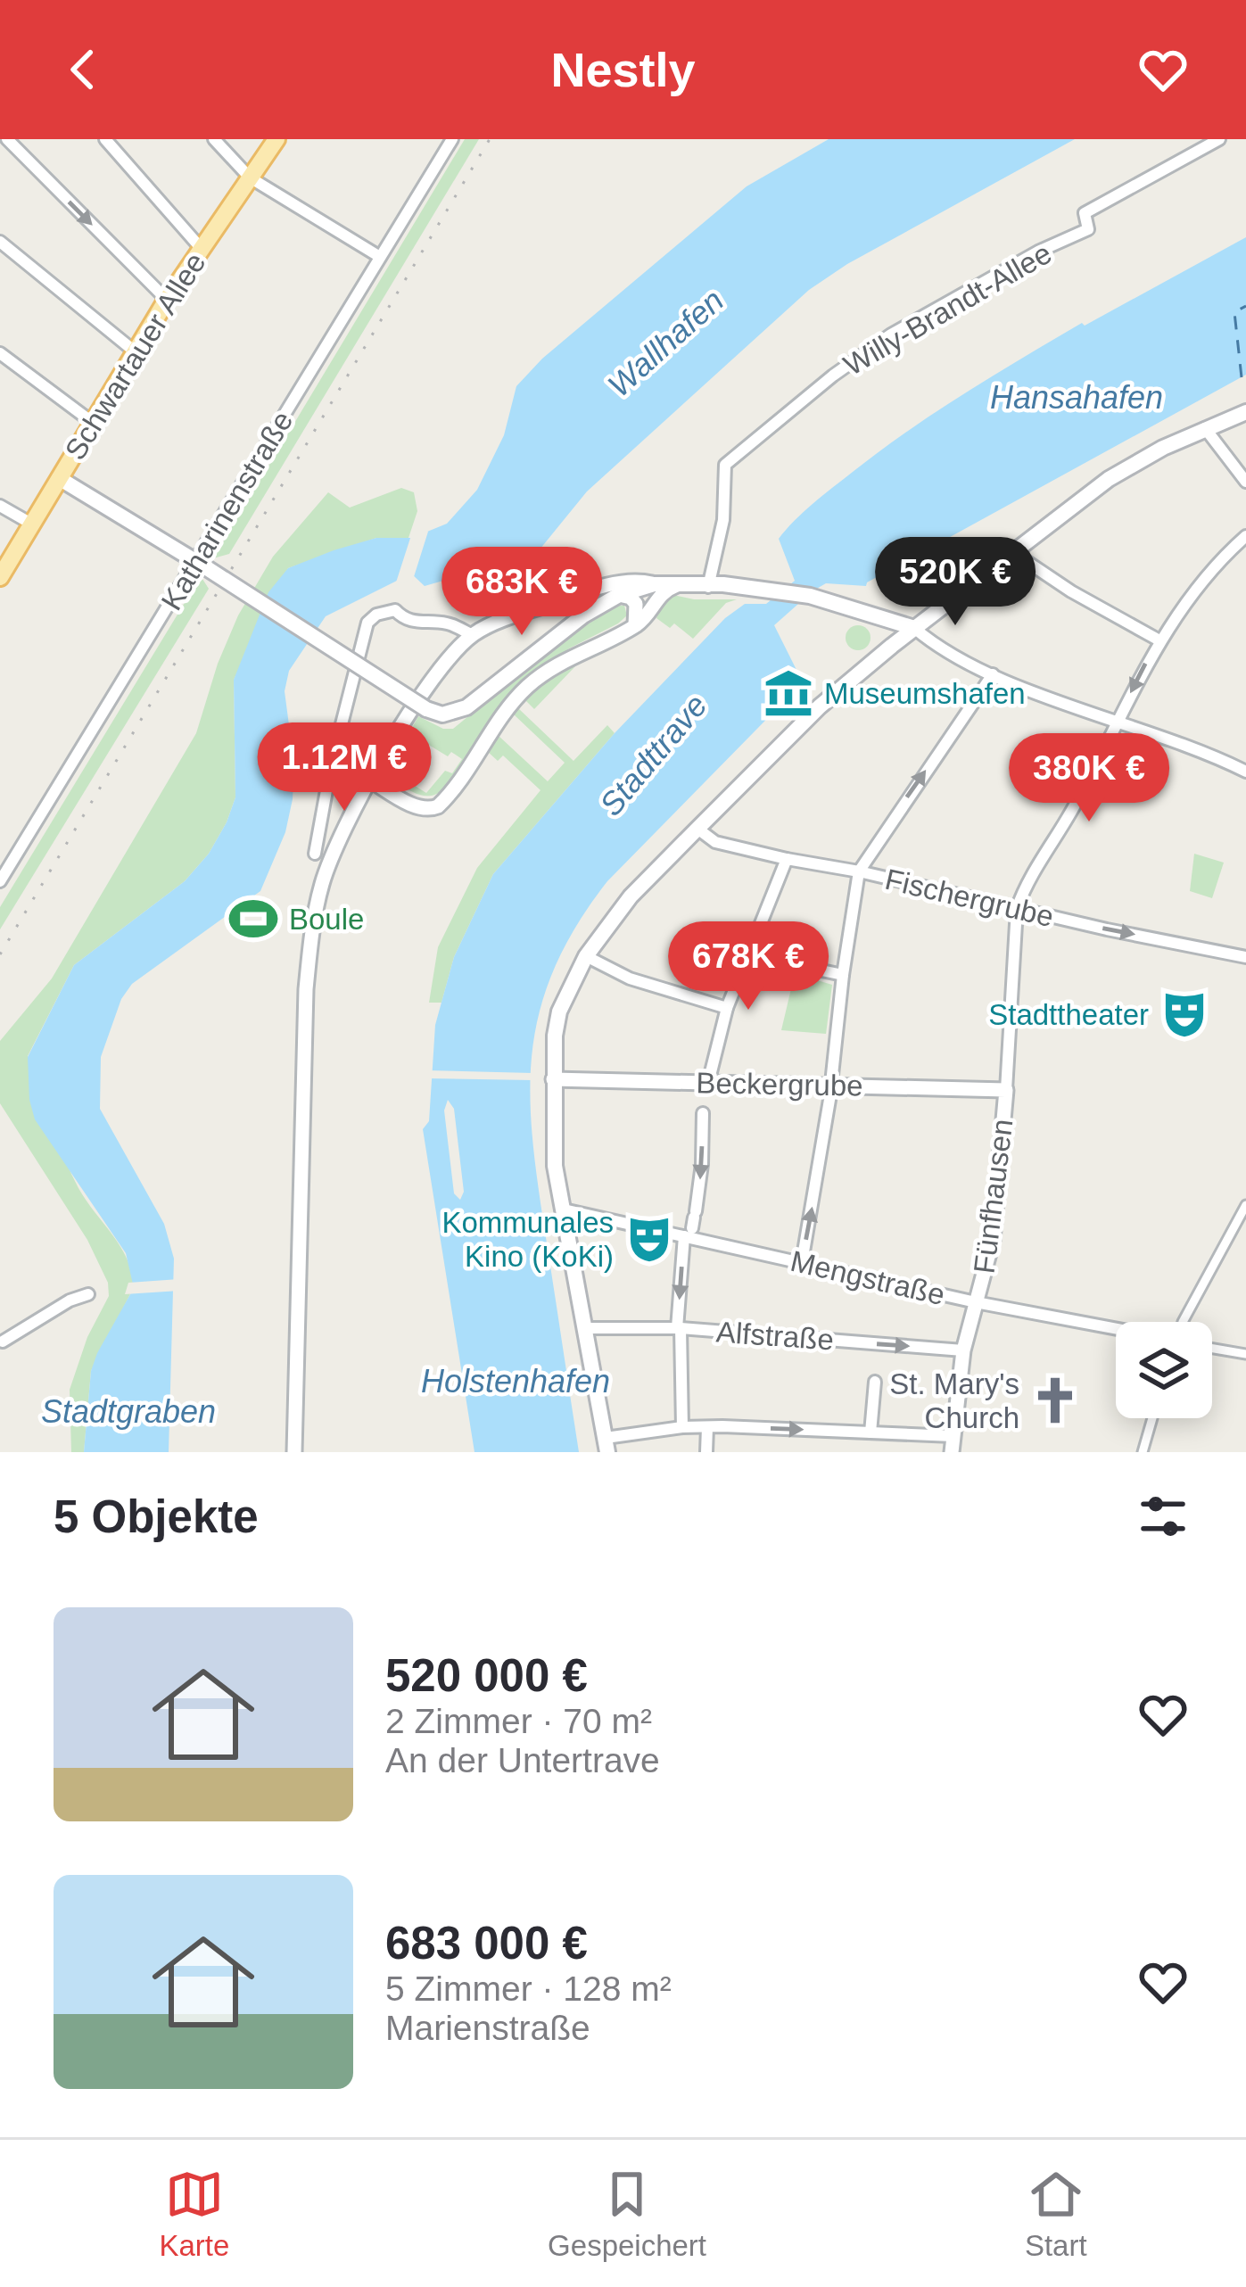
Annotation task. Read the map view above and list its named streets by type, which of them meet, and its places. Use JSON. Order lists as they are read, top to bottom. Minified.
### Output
{"streets":{"main road":["Schwartauer Allee"],"street":["Willy-Brandt-Allee","Katharinenstraße","Fischergrube","Beckergrube","Fünfhausen","Mengstraße","Alfstraße"]},"crossings":[["Beckergrube","Fünfhausen"],["Fünfhausen","Mengstraße"],["Fünfhausen","Alfstraße"]],"one_way":["Fischergrube"],"water":["Wallhafen","Hansahafen","Stadttrave","Holstenhafen","Stadtgraben"],"places":{"museum":["Museumshafen"],"sports":["Boule"],"theatre":["Stadttheater","Kommunales Kino (KoKi)"],"church":["St. Mary's Church"]},"page":{"header":"Nestly","price":["520K €","683K €","1.12M €","380K €","678K €"],"heading":"5 Objekte","list":[{"name":"520 000 €","note":"2 Zimmer · 70 m² · An der Untertrave"},{"name":"683 000 €","note":"5 Zimmer · 128 m² · Marienstraße"}],"tabs":["Karte","Gespeichert","Start"]}}
